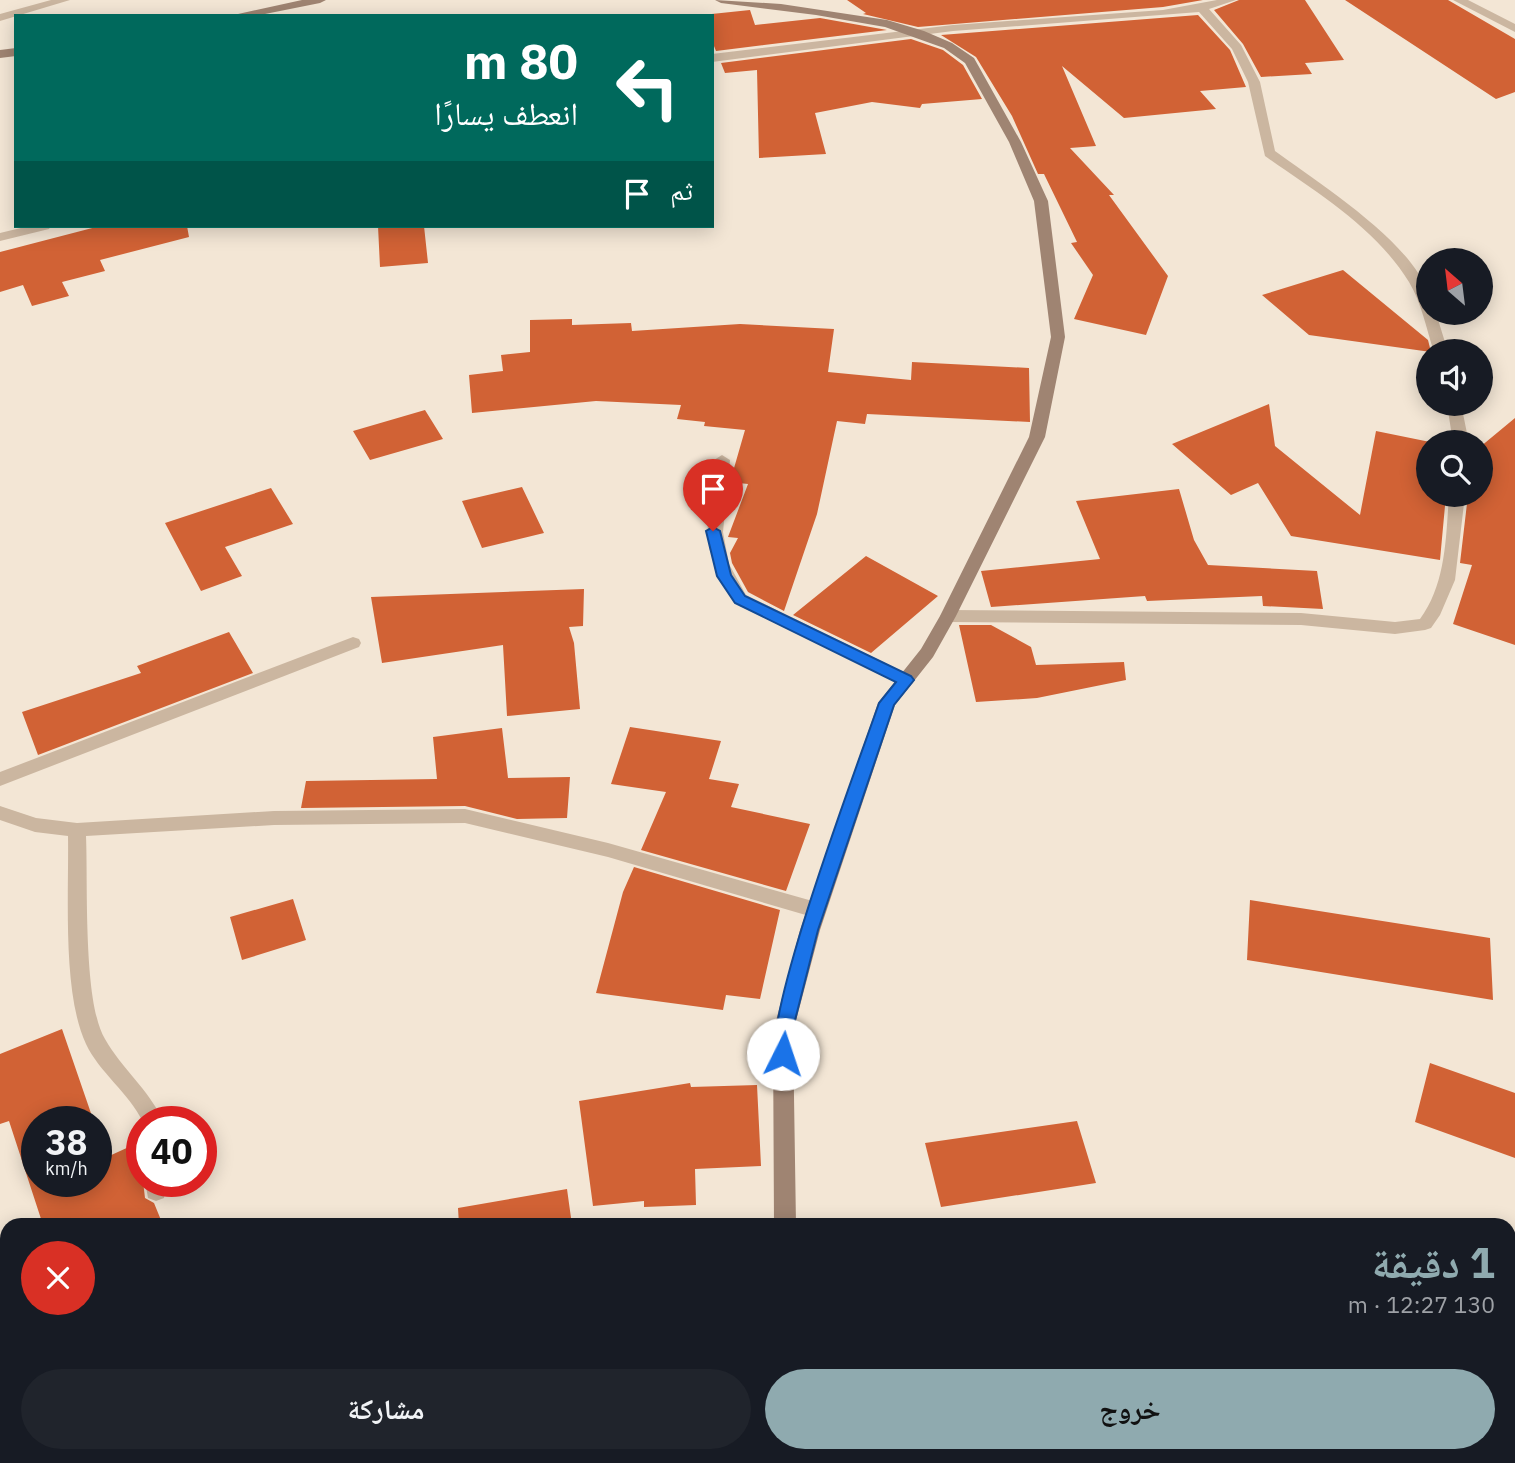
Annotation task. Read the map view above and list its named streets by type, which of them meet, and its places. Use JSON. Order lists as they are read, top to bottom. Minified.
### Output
{"north":"top left","page":{"turn":["80 m","انعطف يسارًا"],"then":"ثم","speed":"38 km/h","limit":"40","heading":["1 دقيقة","130 m · 12:27"],"buttons":["خروج","مشاركة"]}}
